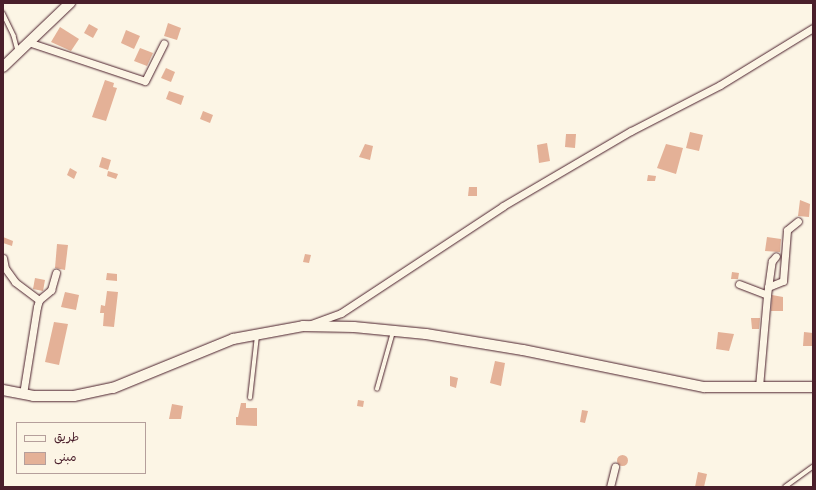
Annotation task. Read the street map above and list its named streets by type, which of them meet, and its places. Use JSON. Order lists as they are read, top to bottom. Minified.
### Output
{"legend":["طريق","مبنى"]}
